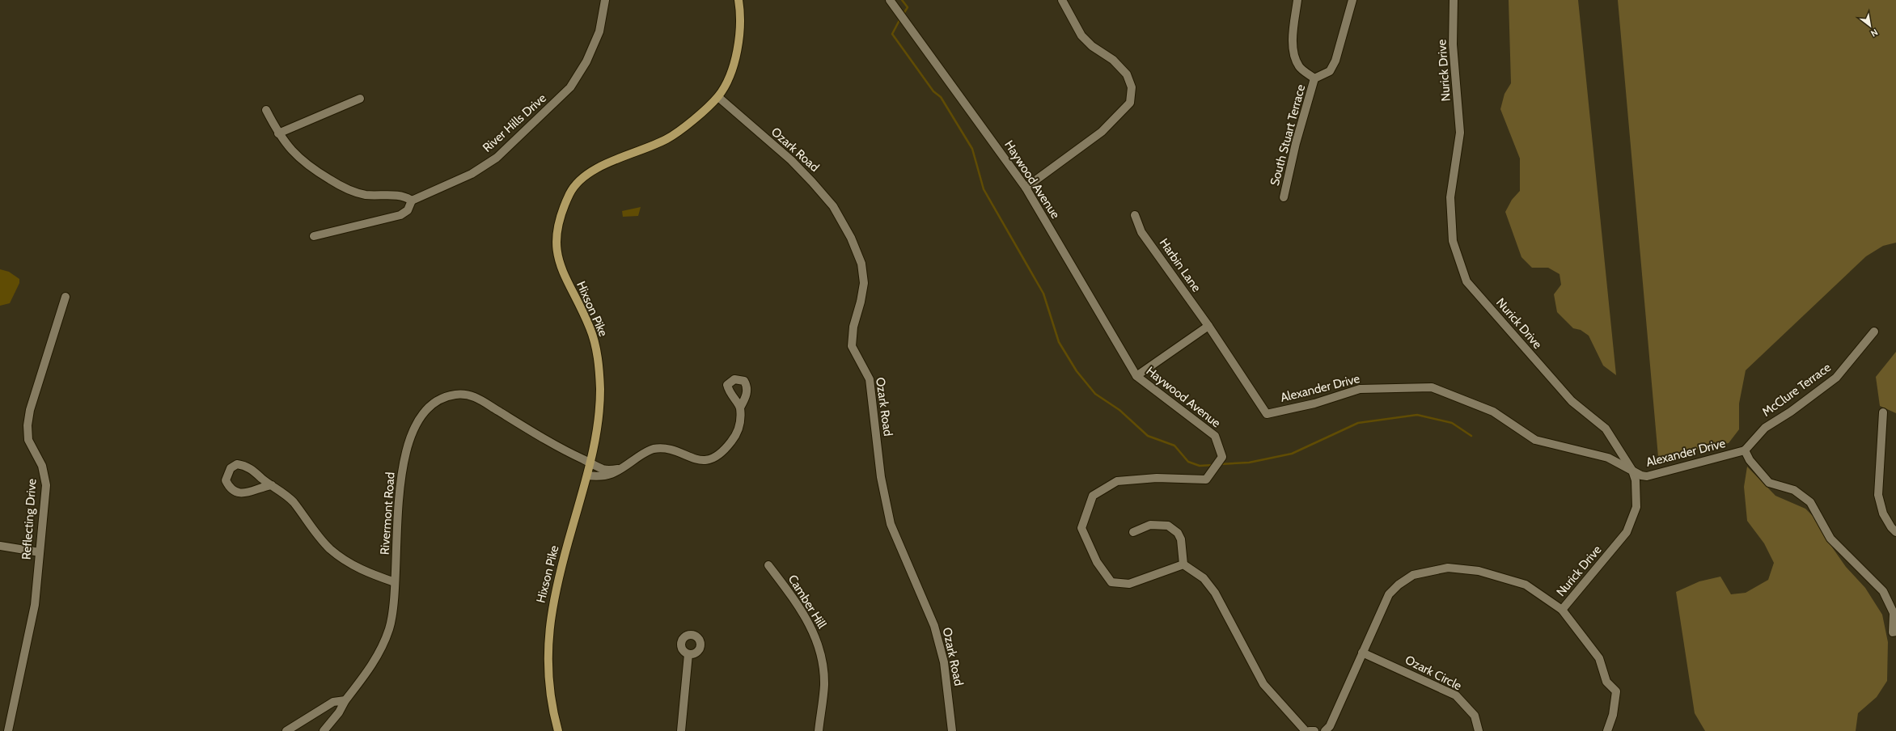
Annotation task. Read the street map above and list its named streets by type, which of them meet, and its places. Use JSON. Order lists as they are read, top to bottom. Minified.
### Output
{"streets":{"main road":["Hixson Pike"],"street":["Nurick Drive","River Hills Drive","South Stuart Terrace","Ozark Road","Haywood Avenue","Harbin Lane","Alexander Drive","McClure Terrace","Rivermont Road","Reflecting Drive","Camber Hill","Ozark Circle"]},"crossings":[["Nurick Drive","Alexander Drive"],["Ozark Road","Hixson Pike"],["Harbin Lane","Alexander Drive"],["Hixson Pike","Rivermont Road"],["Alexander Drive","McClure Terrace"]],"north":"bottom right"}
